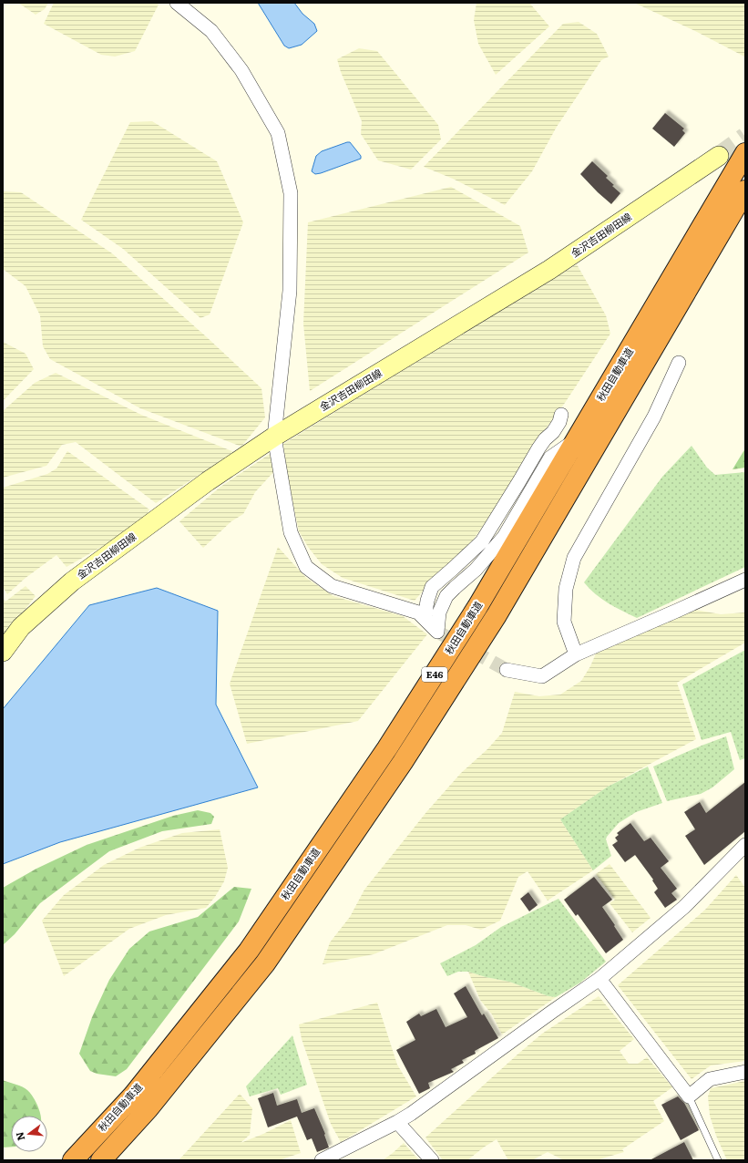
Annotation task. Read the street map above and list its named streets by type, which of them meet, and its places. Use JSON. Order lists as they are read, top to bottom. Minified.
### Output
{"streets":{"highway":["秋田自動車道","E46"],"main road":["金沢吉田柳田線"]},"north":"left"}
